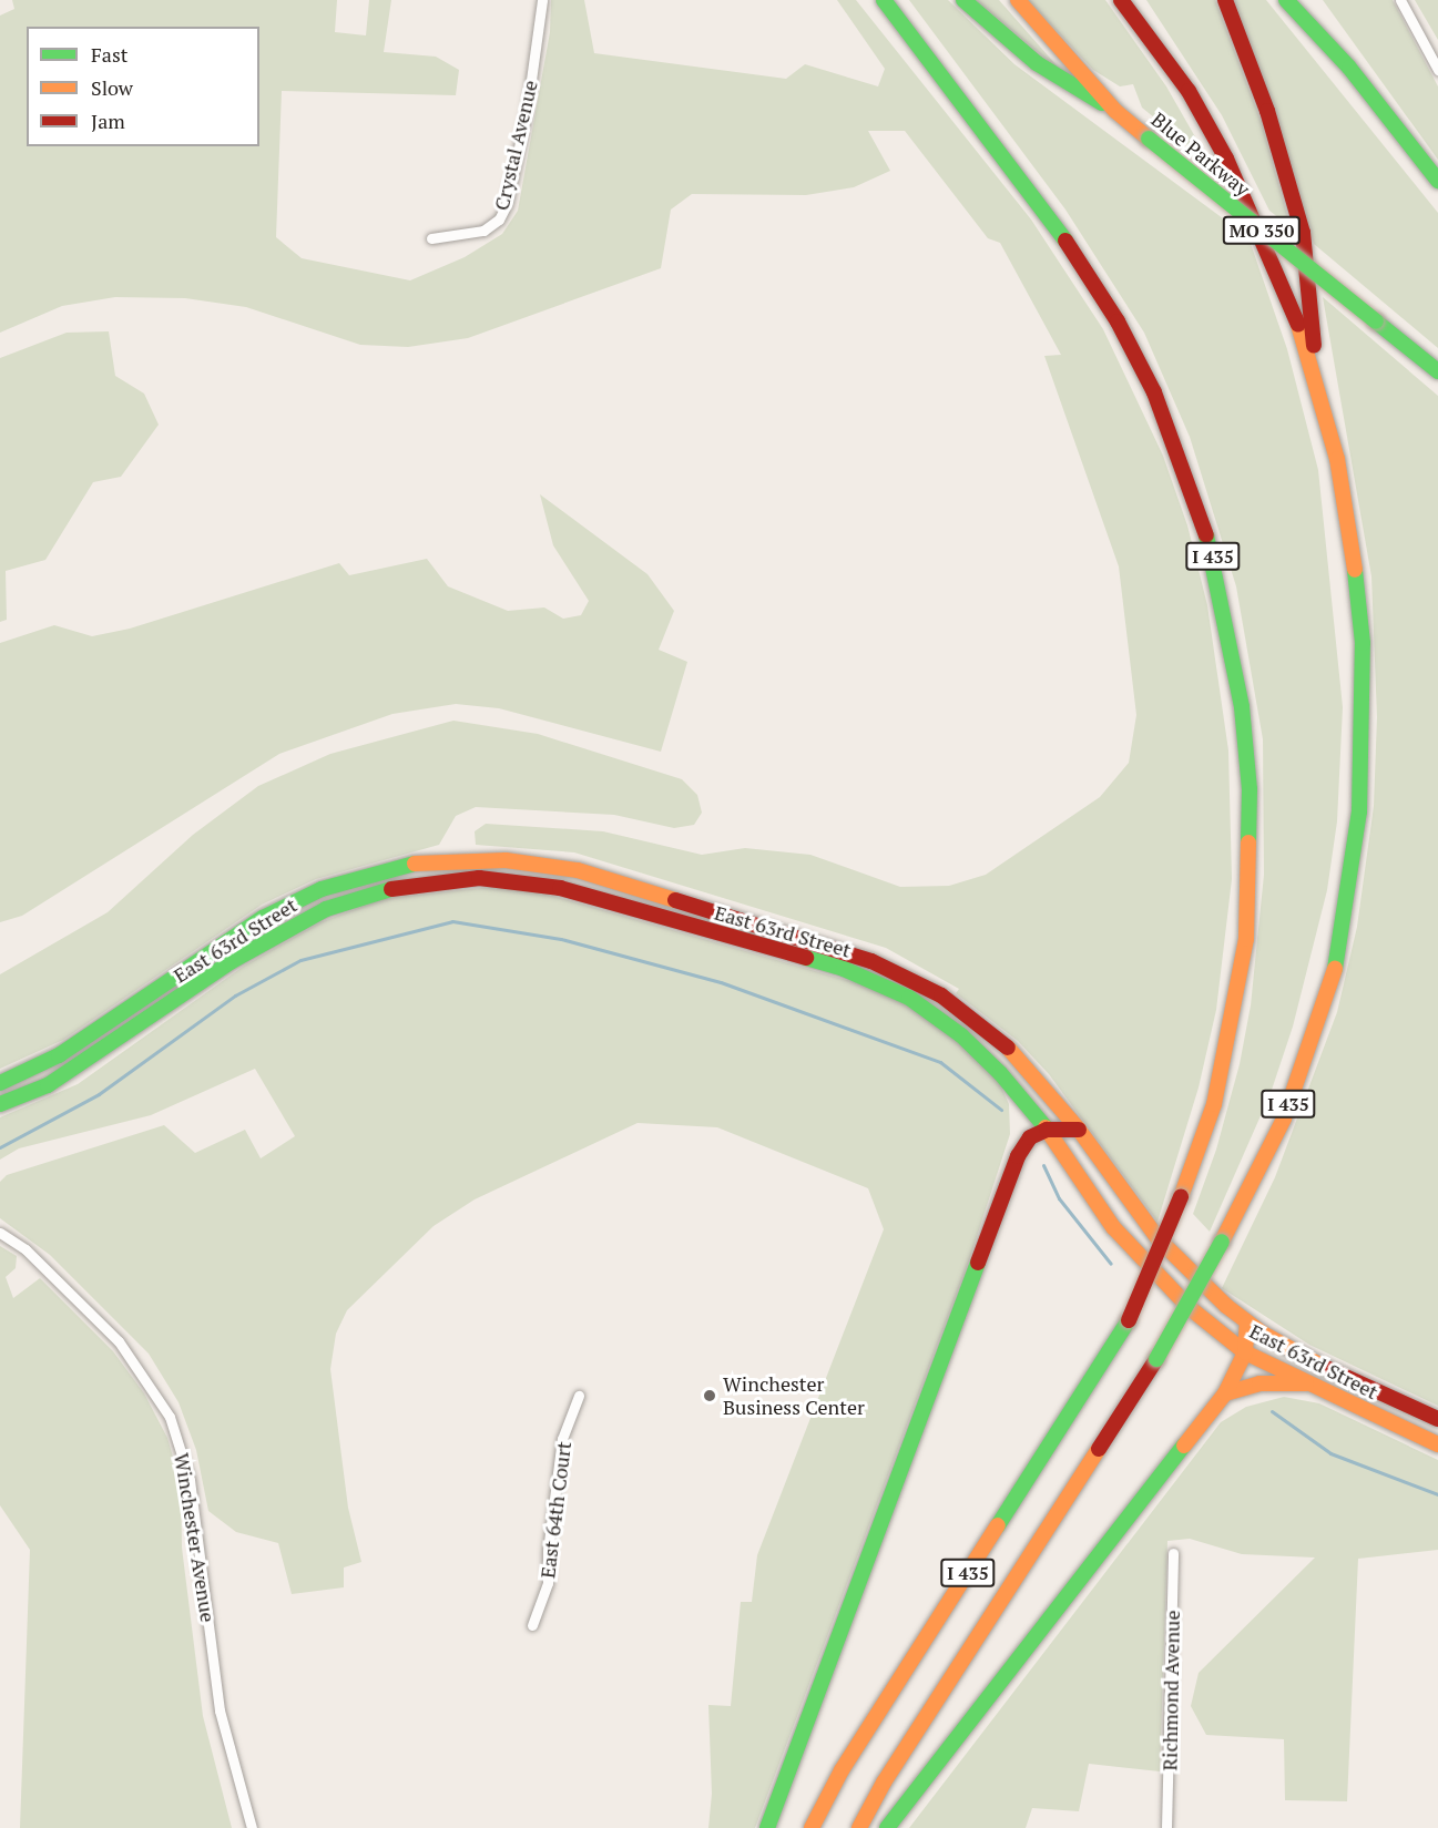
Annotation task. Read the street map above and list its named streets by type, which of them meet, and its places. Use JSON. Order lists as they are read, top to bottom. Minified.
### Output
{"streets":{"main road":["Blue Parkway","MO 350","I 435","East 63rd Street"],"street":["Crystal Avenue","East 64th Court","Winchester Avenue","Richmond Avenue"]},"places":["Winchester Business Center"],"legend":["Fast","Slow","Jam"]}
